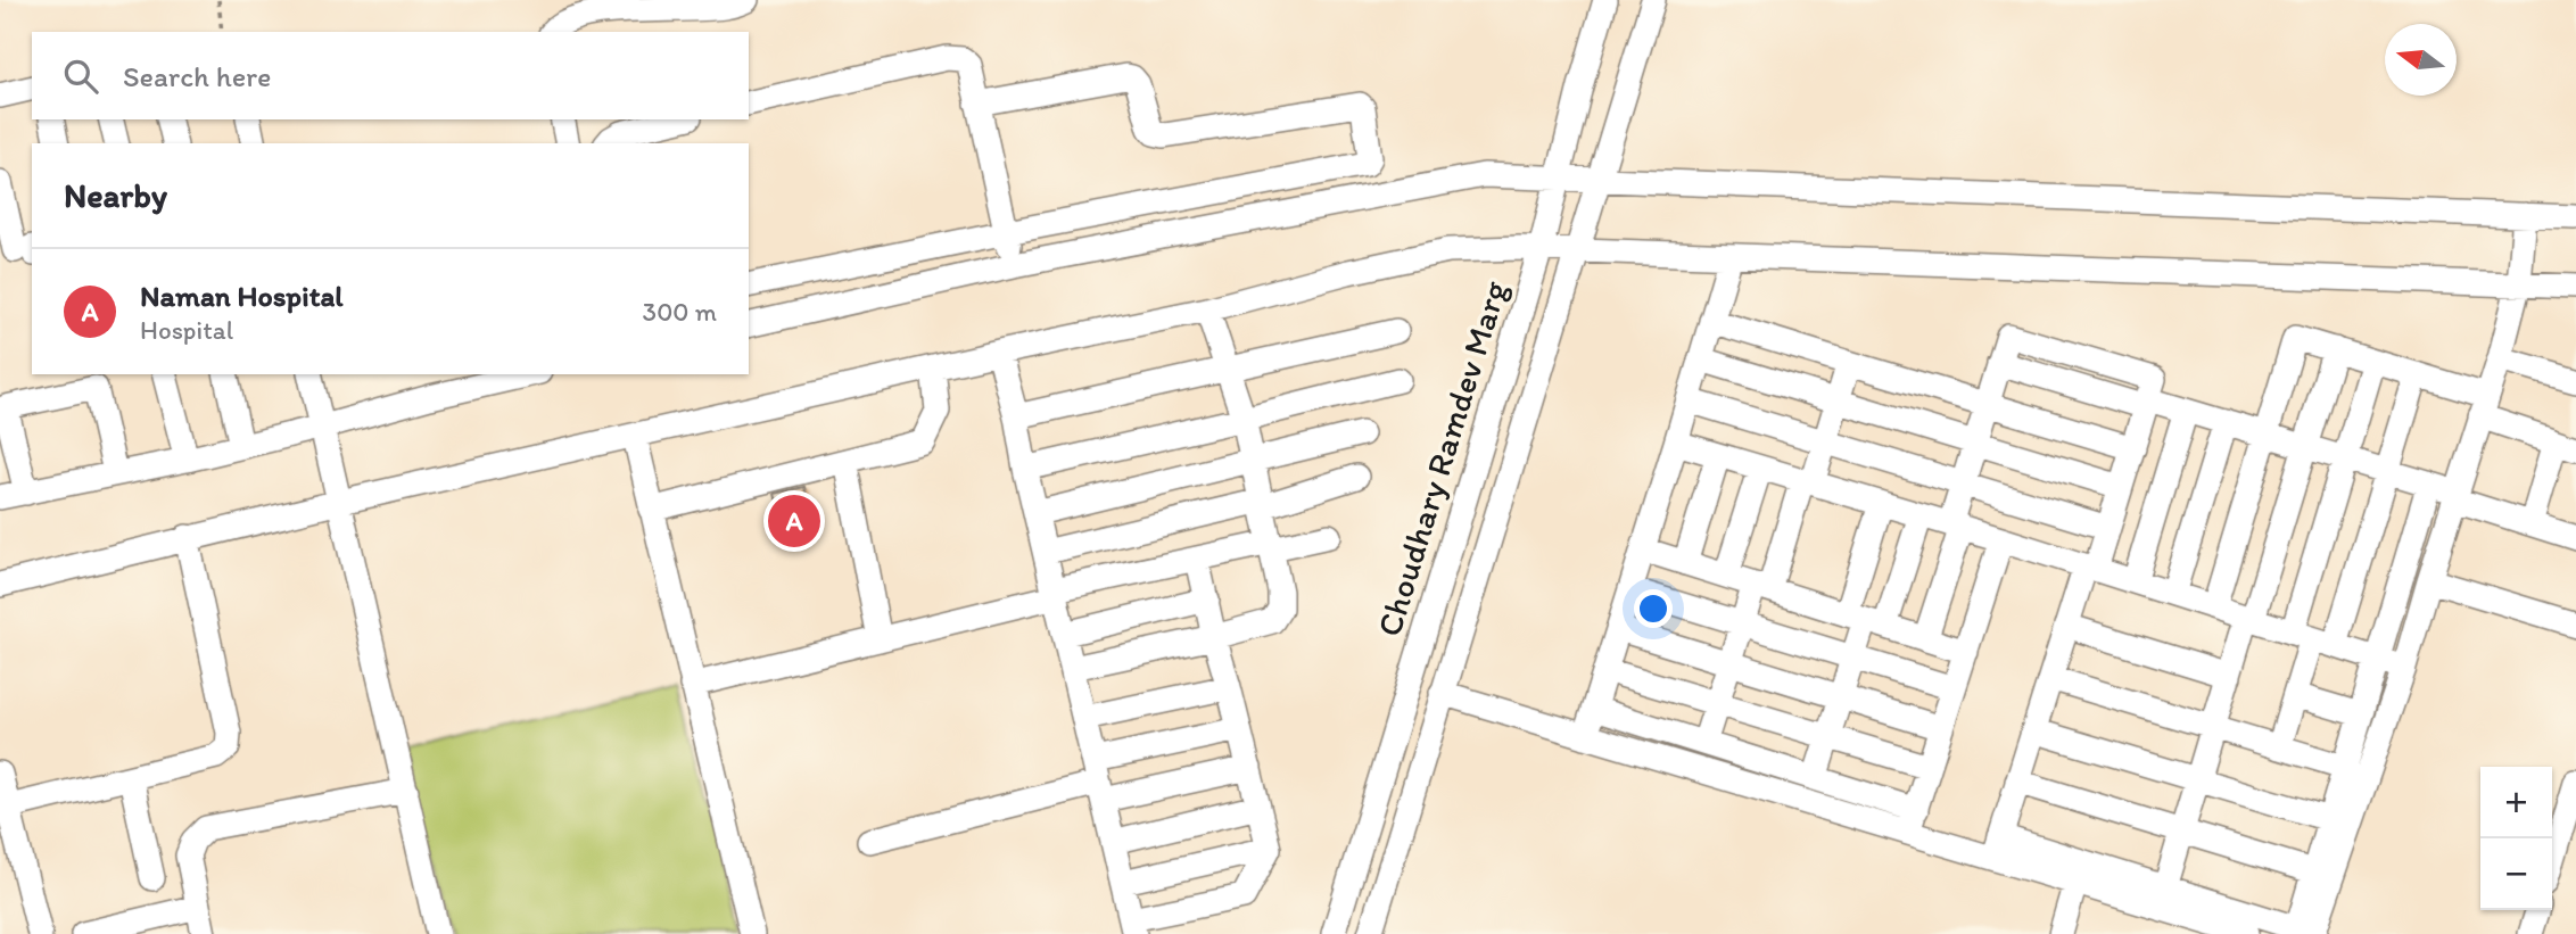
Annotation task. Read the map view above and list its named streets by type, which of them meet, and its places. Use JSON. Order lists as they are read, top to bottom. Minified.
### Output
{"streets":{"street":["Choudhary Ramdev Marg"]},"north":"left","page":{"search":"Search here","heading":"Nearby","list":[{"mark":"A","name":"Naman Hospital","note":"Hospital","value":"300 m"}],"pins":"A","map_buttons":["+","−"]}}
